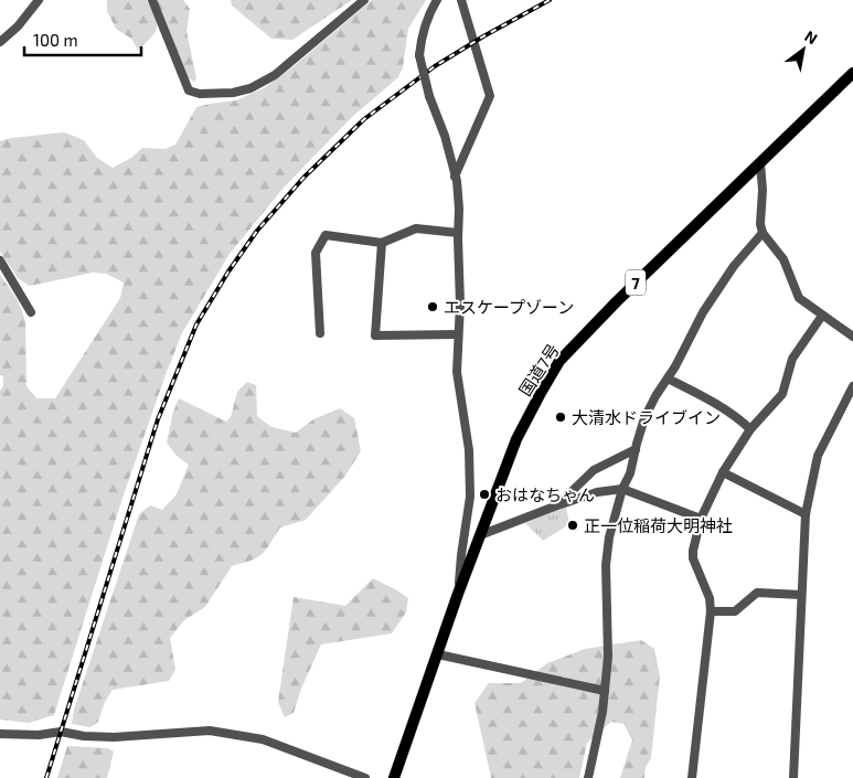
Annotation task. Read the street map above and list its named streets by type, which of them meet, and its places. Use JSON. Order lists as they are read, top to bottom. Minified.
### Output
{"streets":{"highway":["7","国道7号"]},"places":["エスケープゾーン","大清水ドライブイン","おはなちゃん","正一位稲荷大明神社"],"scale_bar":"100 m","north":"top right"}
